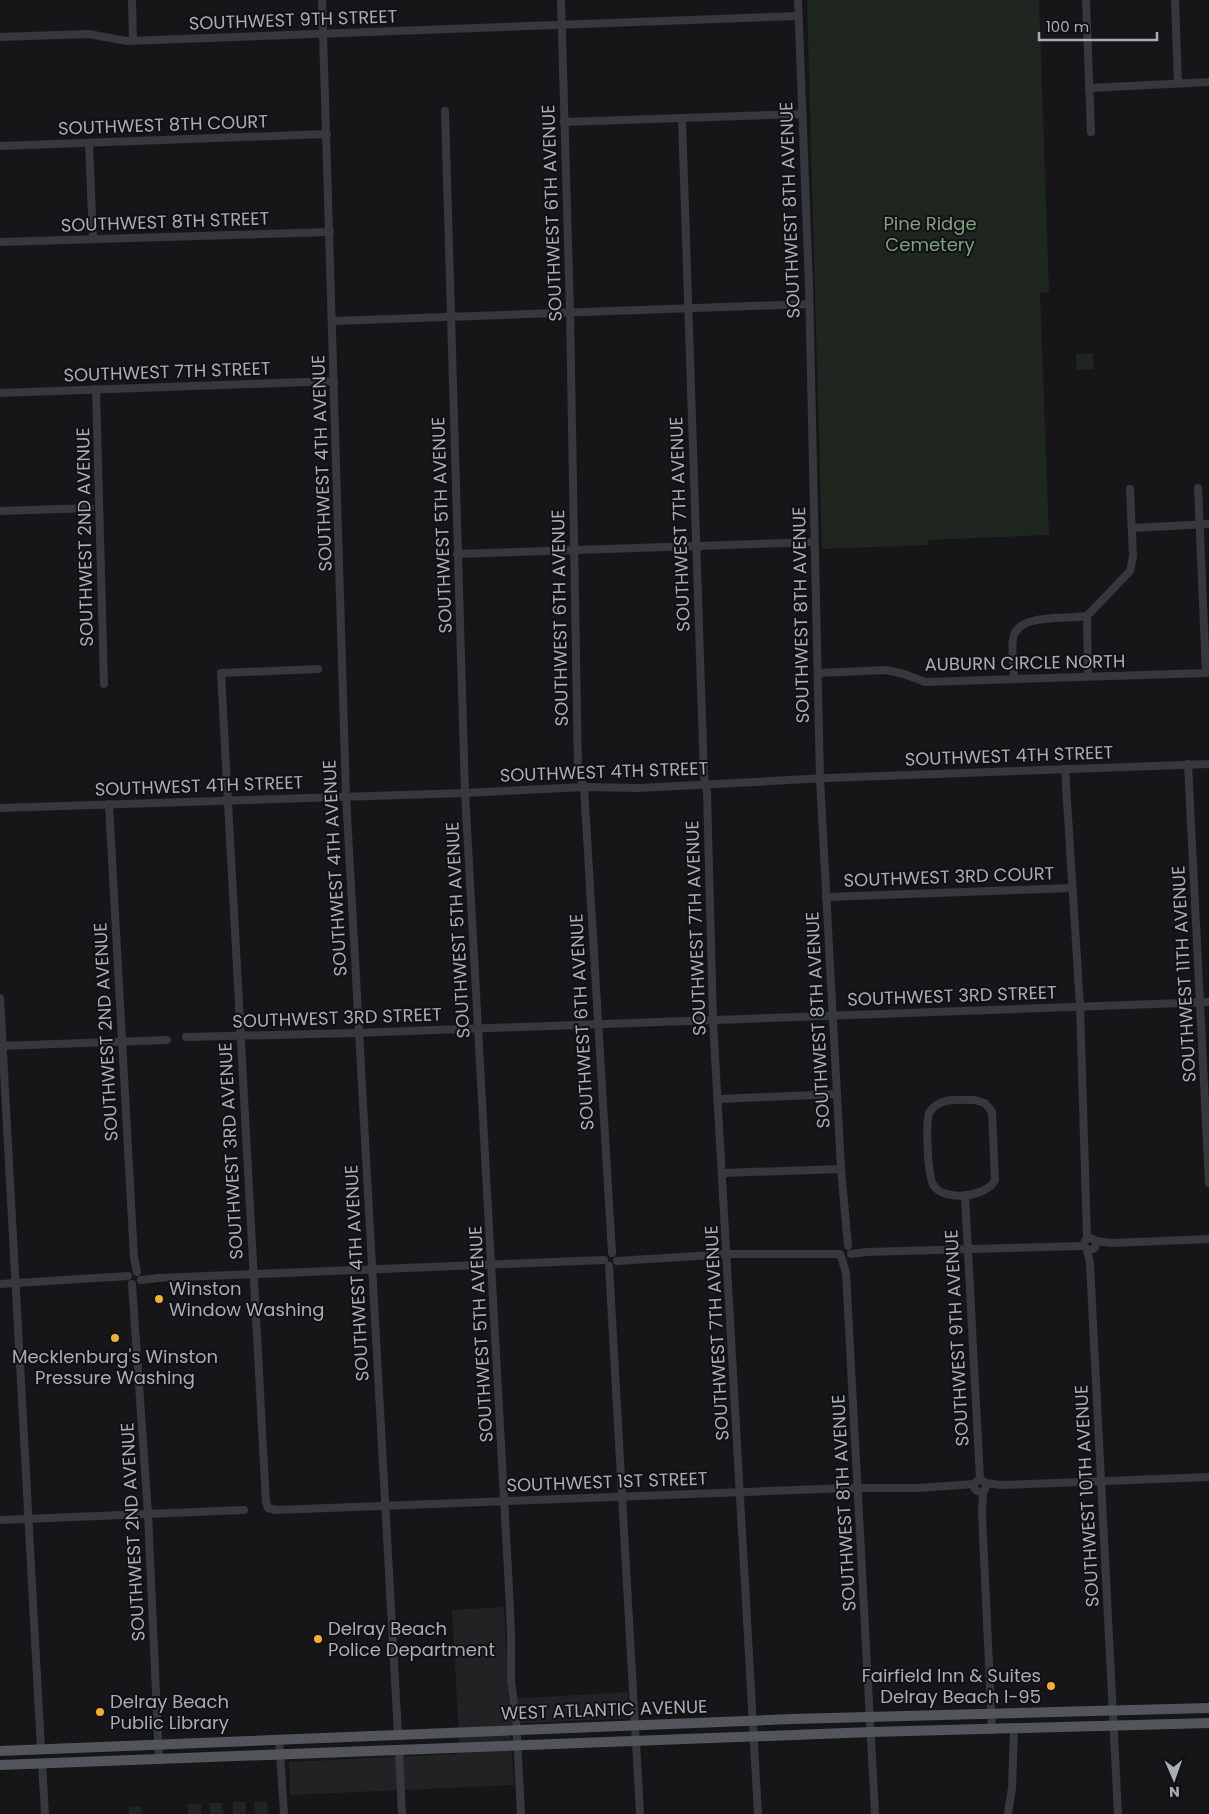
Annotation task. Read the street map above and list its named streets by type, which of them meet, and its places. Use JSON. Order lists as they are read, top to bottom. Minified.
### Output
{"streets":{"main road":["WEST ATLANTIC AVENUE"],"street":["SOUTHWEST 9TH STREET","SOUTHWEST 8TH COURT","SOUTHWEST 8TH AVENUE","SOUTHWEST 6TH AVENUE","SOUTHWEST 8TH STREET","SOUTHWEST 7TH STREET","SOUTHWEST 4TH AVENUE","SOUTHWEST 7TH AVENUE","SOUTHWEST 5TH AVENUE","SOUTHWEST 2ND AVENUE","AUBURN CIRCLE NORTH","SOUTHWEST 4TH STREET","SOUTHWEST 3RD COURT","SOUTHWEST 11TH AVENUE","SOUTHWEST 3RD STREET","SOUTHWEST 3RD AVENUE","SOUTHWEST 9TH AVENUE","SOUTHWEST 1ST STREET","SOUTHWEST 10TH AVENUE"]},"crossings":[["SOUTHWEST 9TH STREET","SOUTHWEST 8TH AVENUE"],["SOUTHWEST 9TH STREET","SOUTHWEST 6TH AVENUE"],["SOUTHWEST 9TH STREET","SOUTHWEST 4TH AVENUE"],["SOUTHWEST 8TH COURT","SOUTHWEST 4TH AVENUE"],["SOUTHWEST 8TH AVENUE","AUBURN CIRCLE NORTH"],["SOUTHWEST 8TH AVENUE","SOUTHWEST 4TH STREET"],["SOUTHWEST 8TH AVENUE","SOUTHWEST 3RD COURT"],["SOUTHWEST 8TH AVENUE","SOUTHWEST 3RD STREET"],["SOUTHWEST 8TH AVENUE","SOUTHWEST 1ST STREET"],["SOUTHWEST 8TH AVENUE","WEST ATLANTIC AVENUE"],["SOUTHWEST 6TH AVENUE","SOUTHWEST 4TH STREET"],["SOUTHWEST 6TH AVENUE","SOUTHWEST 3RD STREET"],["SOUTHWEST 6TH AVENUE","SOUTHWEST 1ST STREET"],["SOUTHWEST 6TH AVENUE","WEST ATLANTIC AVENUE"],["SOUTHWEST 8TH STREET","SOUTHWEST 4TH AVENUE"],["SOUTHWEST 7TH STREET","SOUTHWEST 4TH AVENUE"],["SOUTHWEST 7TH STREET","SOUTHWEST 2ND AVENUE"],["SOUTHWEST 4TH AVENUE","SOUTHWEST 4TH STREET"],["SOUTHWEST 4TH AVENUE","SOUTHWEST 3RD STREET"],["SOUTHWEST 4TH AVENUE","SOUTHWEST 1ST STREET"],["SOUTHWEST 4TH AVENUE","WEST ATLANTIC AVENUE"],["SOUTHWEST 7TH AVENUE","SOUTHWEST 4TH STREET"],["SOUTHWEST 7TH AVENUE","SOUTHWEST 3RD STREET"],["SOUTHWEST 7TH AVENUE","SOUTHWEST 1ST STREET"],["SOUTHWEST 7TH AVENUE","WEST ATLANTIC AVENUE"],["SOUTHWEST 5TH AVENUE","SOUTHWEST 4TH STREET"],["SOUTHWEST 5TH AVENUE","SOUTHWEST 3RD STREET"],["SOUTHWEST 5TH AVENUE","SOUTHWEST 1ST STREET"],["SOUTHWEST 5TH AVENUE","WEST ATLANTIC AVENUE"],["SOUTHWEST 2ND AVENUE","SOUTHWEST 4TH STREET"],["SOUTHWEST 2ND AVENUE","WEST ATLANTIC AVENUE"],["SOUTHWEST 4TH STREET","SOUTHWEST 11TH AVENUE"],["SOUTHWEST 4TH STREET","SOUTHWEST 3RD AVENUE"],["SOUTHWEST 4TH STREET","SOUTHWEST 10TH AVENUE"],["SOUTHWEST 3RD COURT","SOUTHWEST 10TH AVENUE"],["SOUTHWEST 11TH AVENUE","SOUTHWEST 3RD STREET"],["SOUTHWEST 3RD STREET","SOUTHWEST 3RD AVENUE"],["SOUTHWEST 3RD STREET","SOUTHWEST 10TH AVENUE"],["SOUTHWEST 3RD AVENUE","SOUTHWEST 1ST STREET"],["SOUTHWEST 9TH AVENUE","SOUTHWEST 1ST STREET"],["SOUTHWEST 9TH AVENUE","WEST ATLANTIC AVENUE"],["SOUTHWEST 1ST STREET","SOUTHWEST 10TH AVENUE"],["SOUTHWEST 10TH AVENUE","WEST ATLANTIC AVENUE"]],"parks":["Pine Ridge Cemetery"],"places":["Winston Window Washing","Mecklenburg's Winston Pressure Washing","Delray Beach Police Department","Fairfield Inn & Suites Delray Beach I-95","Delray Beach Public Library"],"scale_bar":"100 m","north":"bottom"}
